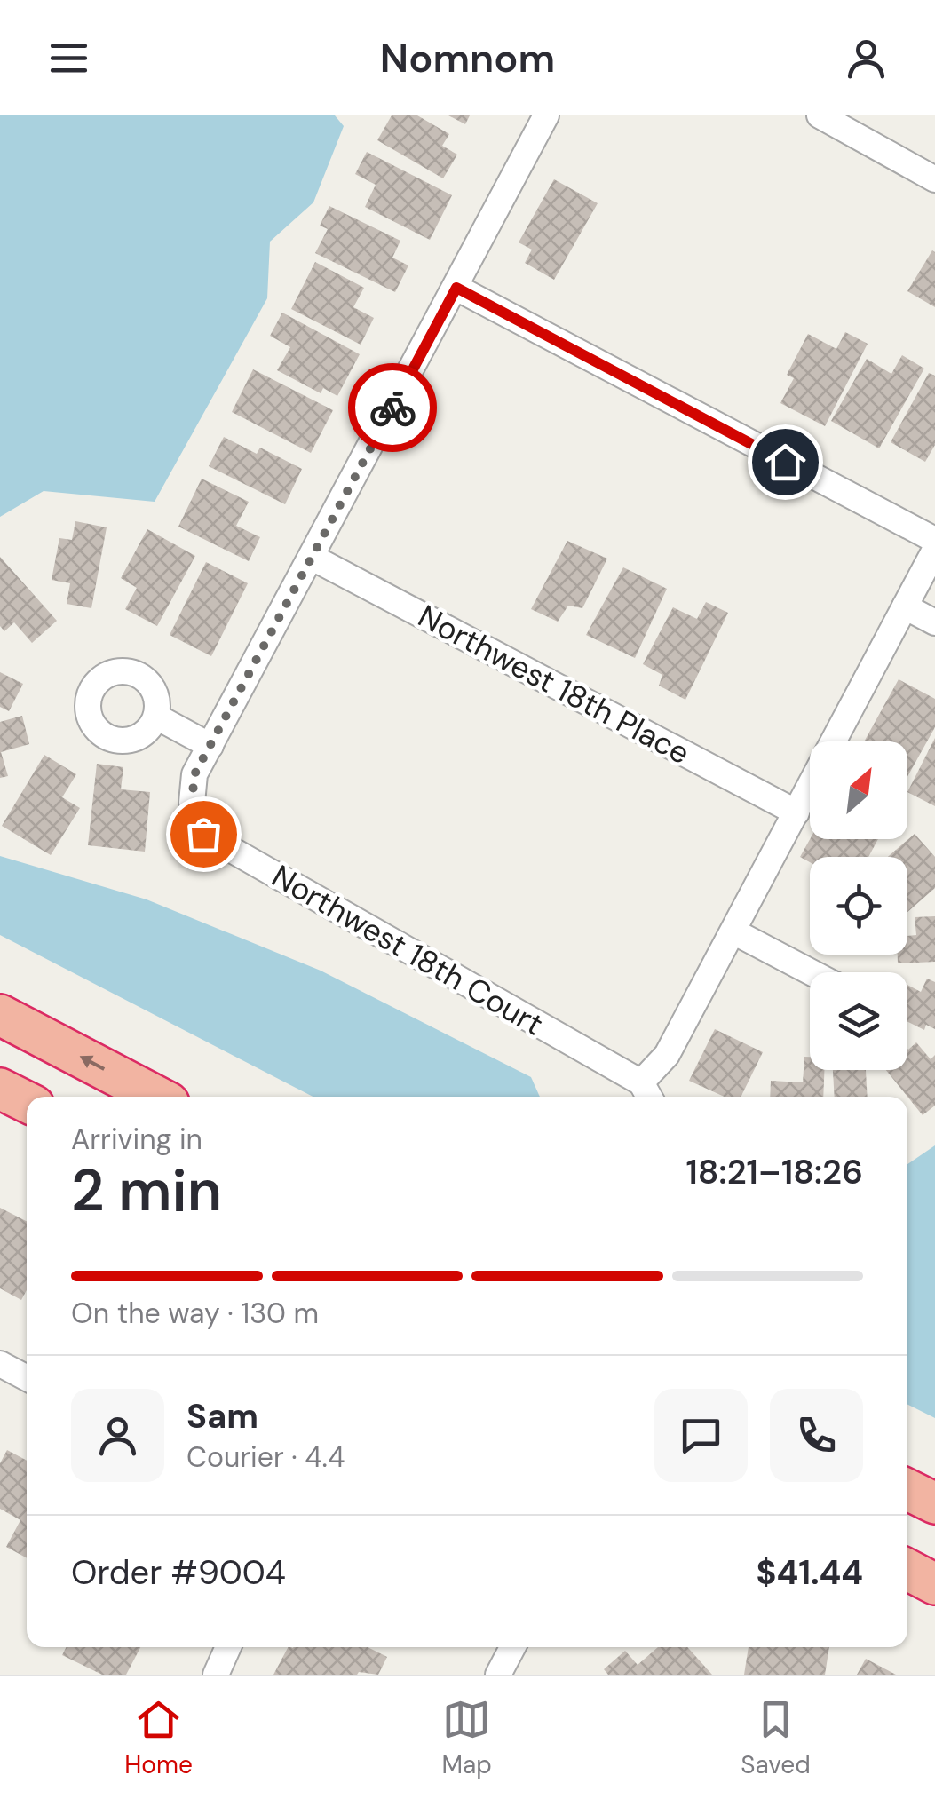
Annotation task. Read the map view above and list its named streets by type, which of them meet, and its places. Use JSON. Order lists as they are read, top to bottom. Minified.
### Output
{"streets":{"street":["Northwest 18th Place","Northwest 18th Court"]},"north":"top right","page":{"header":"Nomnom","heading":["2 min","Arriving in","18:21–18:26"],"panel":["Sam","Courier · 4.4","Order #9004","$41.44"],"bar":"On the way · 130 m","tabs":["Home","Map","Saved"]}}
